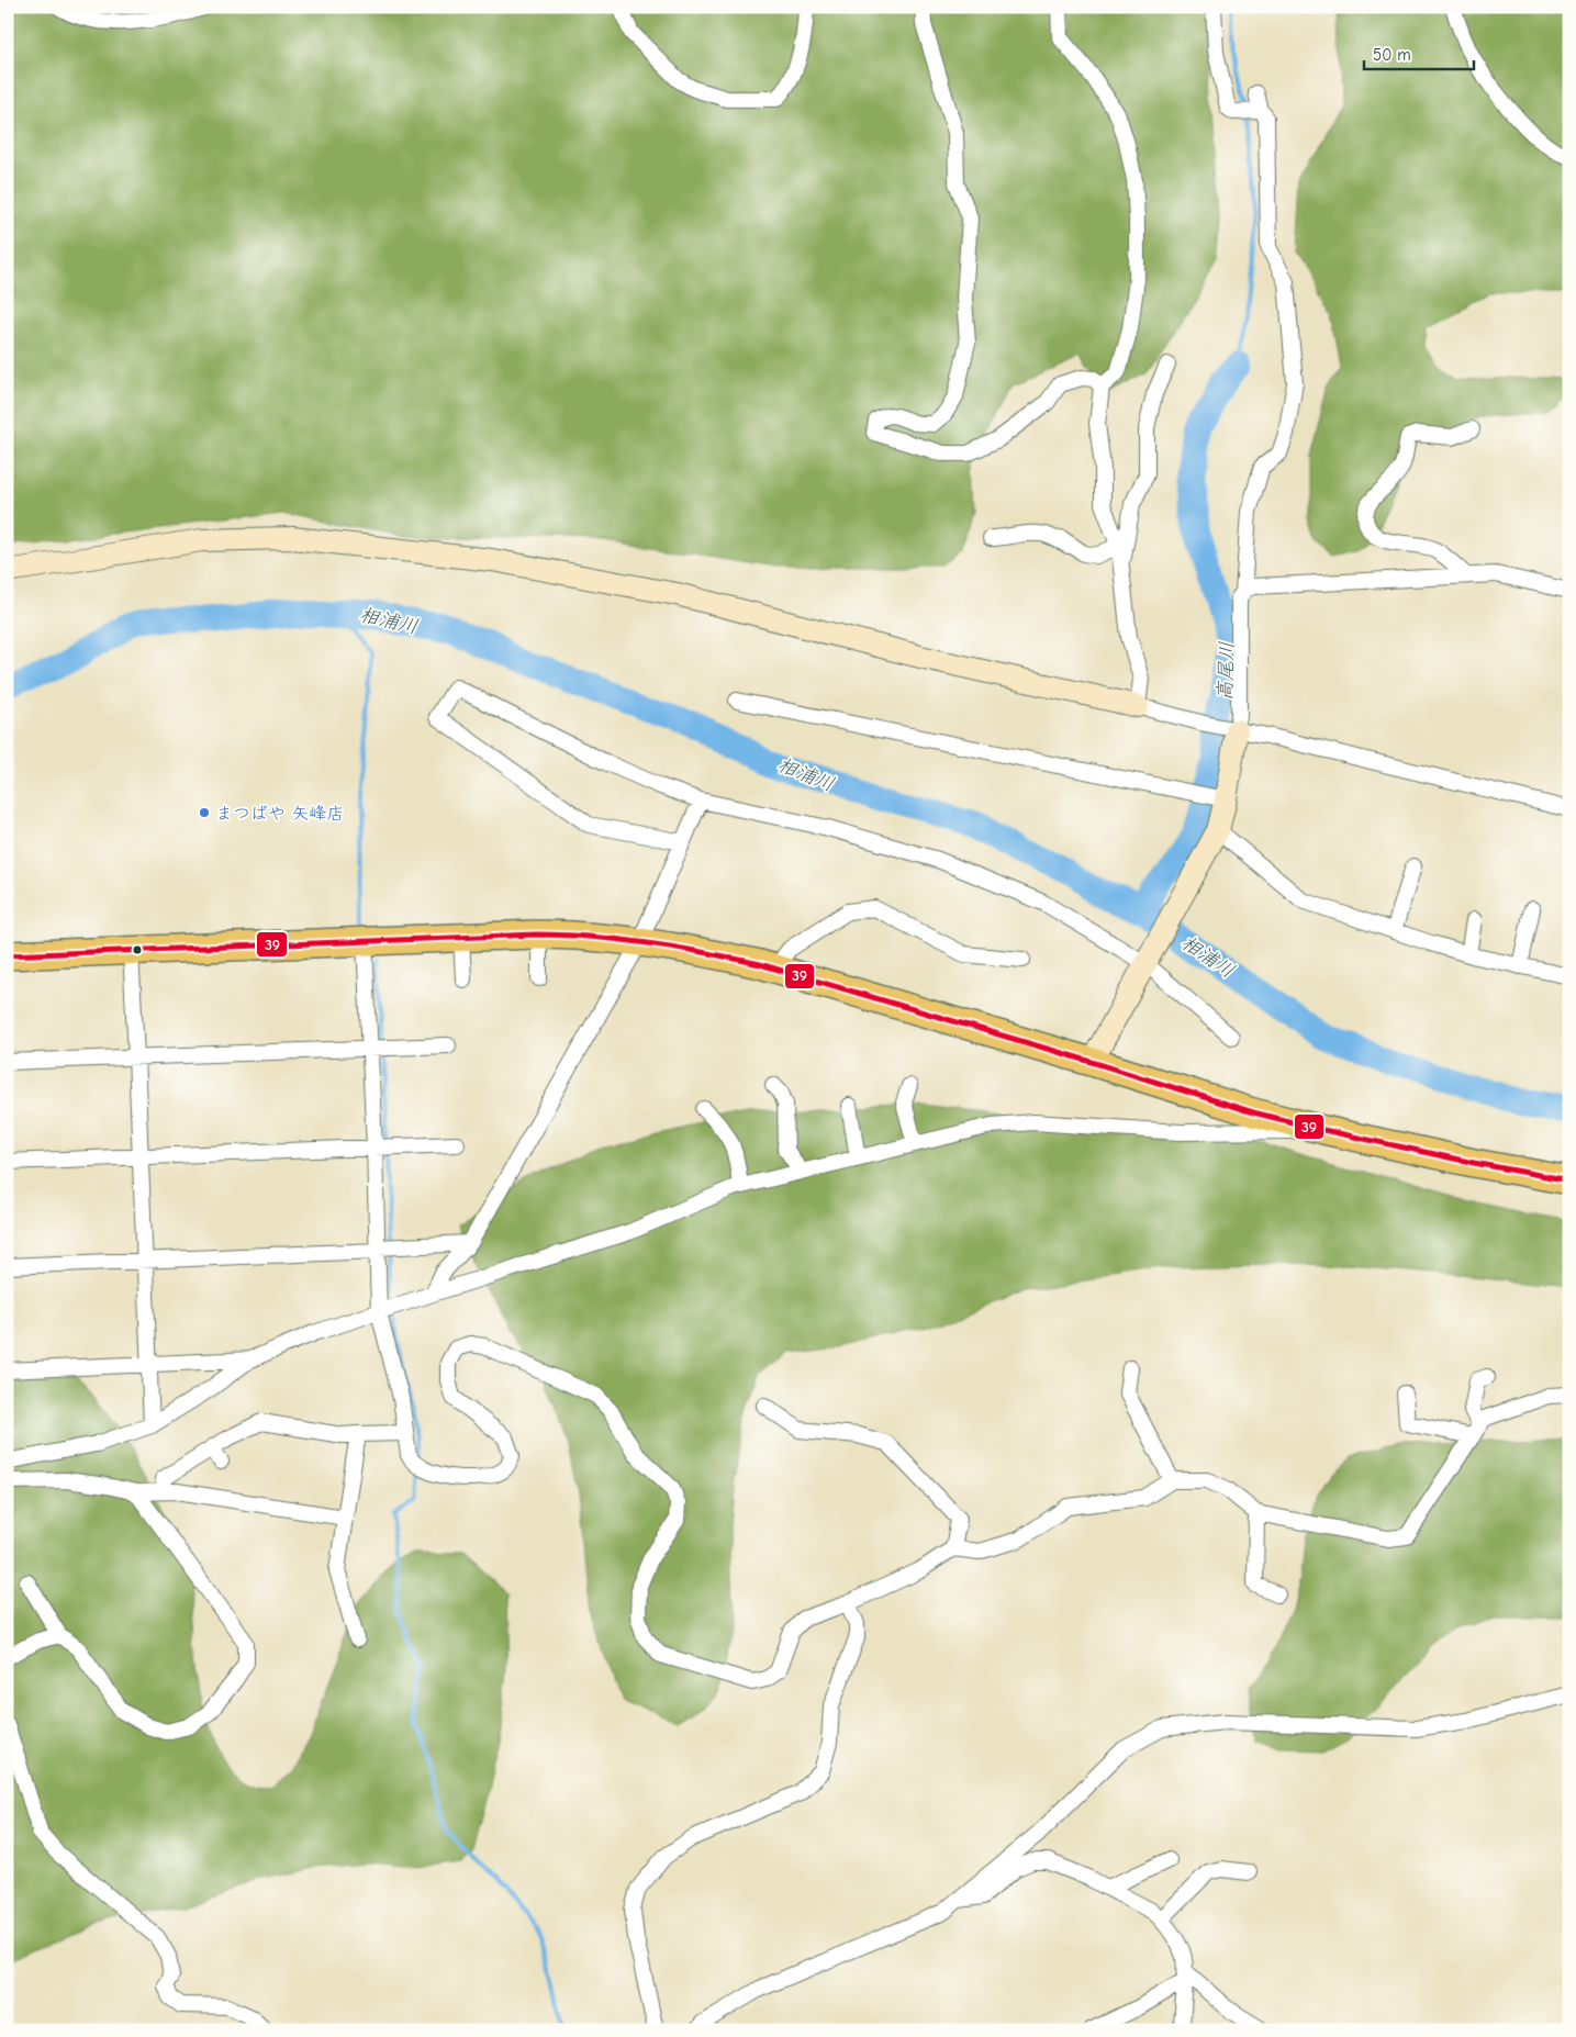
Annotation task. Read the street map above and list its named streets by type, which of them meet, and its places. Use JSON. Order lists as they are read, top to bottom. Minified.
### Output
{"water":["相浦川","高尾川"],"places":["まつばや 矢峰店"],"lines":["transit line 39"],"scale_bar":"50 m"}
